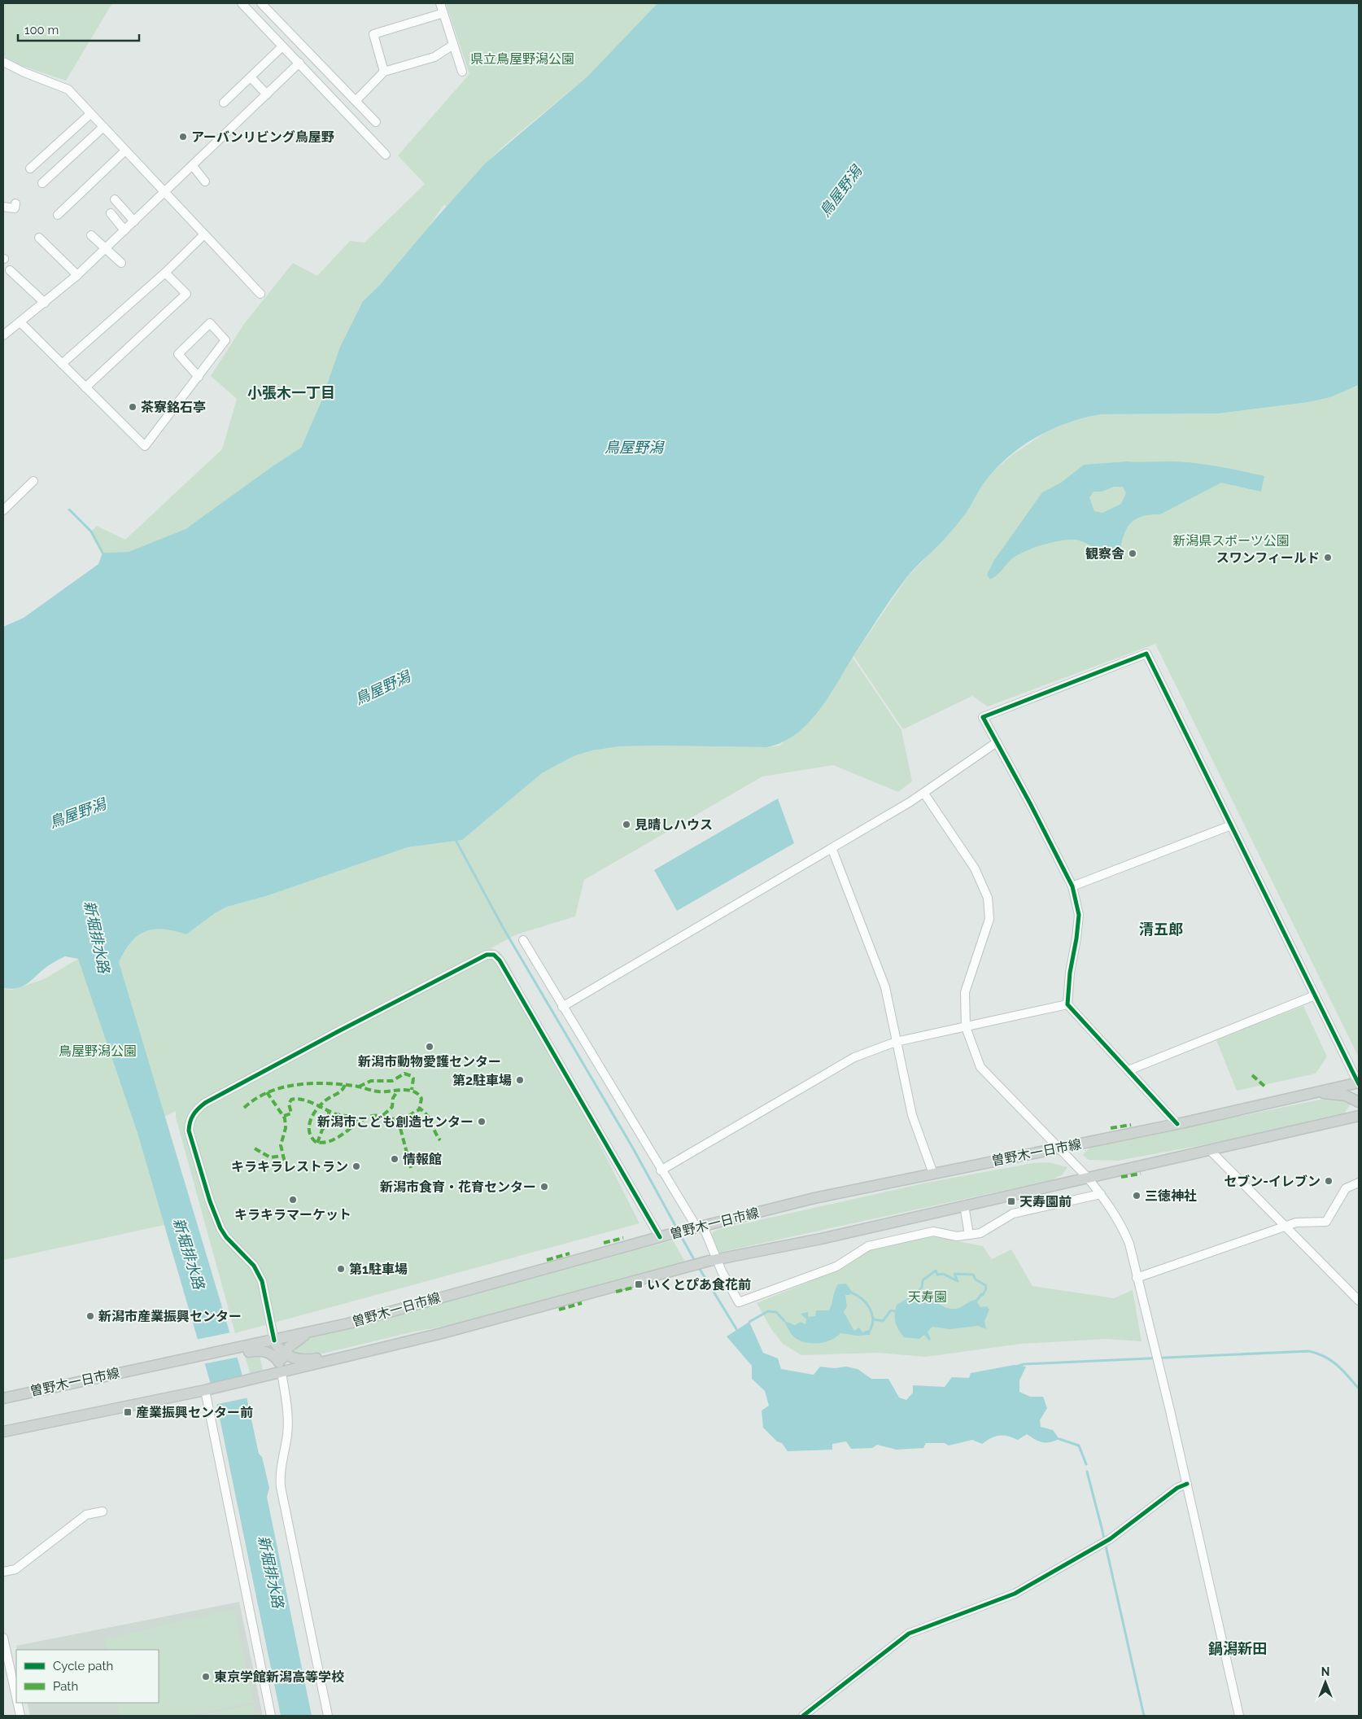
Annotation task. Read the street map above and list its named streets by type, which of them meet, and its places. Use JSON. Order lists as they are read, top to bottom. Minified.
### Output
{"streets":{"main road":["曽野木一日市線"]},"districts":["小張木一丁目","清五郎","鍋潟新田"],"water":["鳥屋野潟","新堀排水路"],"parks":["県立鳥屋野潟公園","新潟県スポーツ公園","鳥屋野潟公園","天寿園"],"places":{"other":["アーバンリビング鳥屋野","茶寮銘石亭","観察舎","スワンフィールド","見晴しハウス","新潟市動物愛護センター","第2駐車場","新潟市こども創造センター","情報館","キラキラレストラン","セブン-イレブン","新潟市食育・花育センター","三徳神社","キラキラマーケット","第1駐車場","新潟市産業振興センター","東京学館新潟高等学校"],"transit":["天寿園前","いくとぴあ食花前","産業振興センター前"]},"legend":["Cycle path","Path"],"scale_bar":"100 m","north":"top"}
